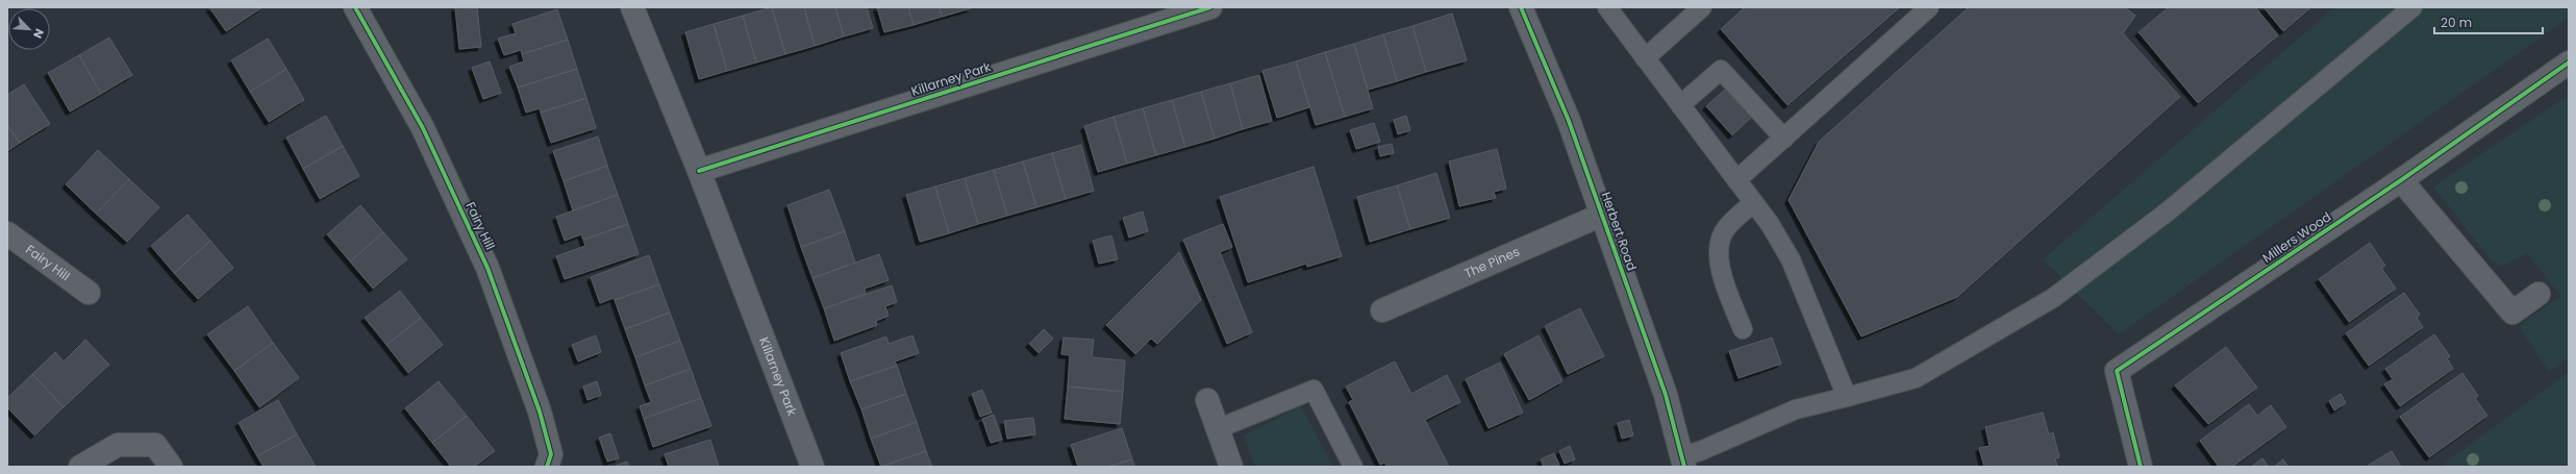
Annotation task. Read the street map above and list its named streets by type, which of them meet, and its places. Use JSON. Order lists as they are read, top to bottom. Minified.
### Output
{"streets":{"street":["Killarney Park","Fairy Hill","Herbert Road","Millers Wood","The Pines"]},"crossings":[["Herbert Road","The Pines"]],"scale_bar":"20 m","north":"bottom right"}
